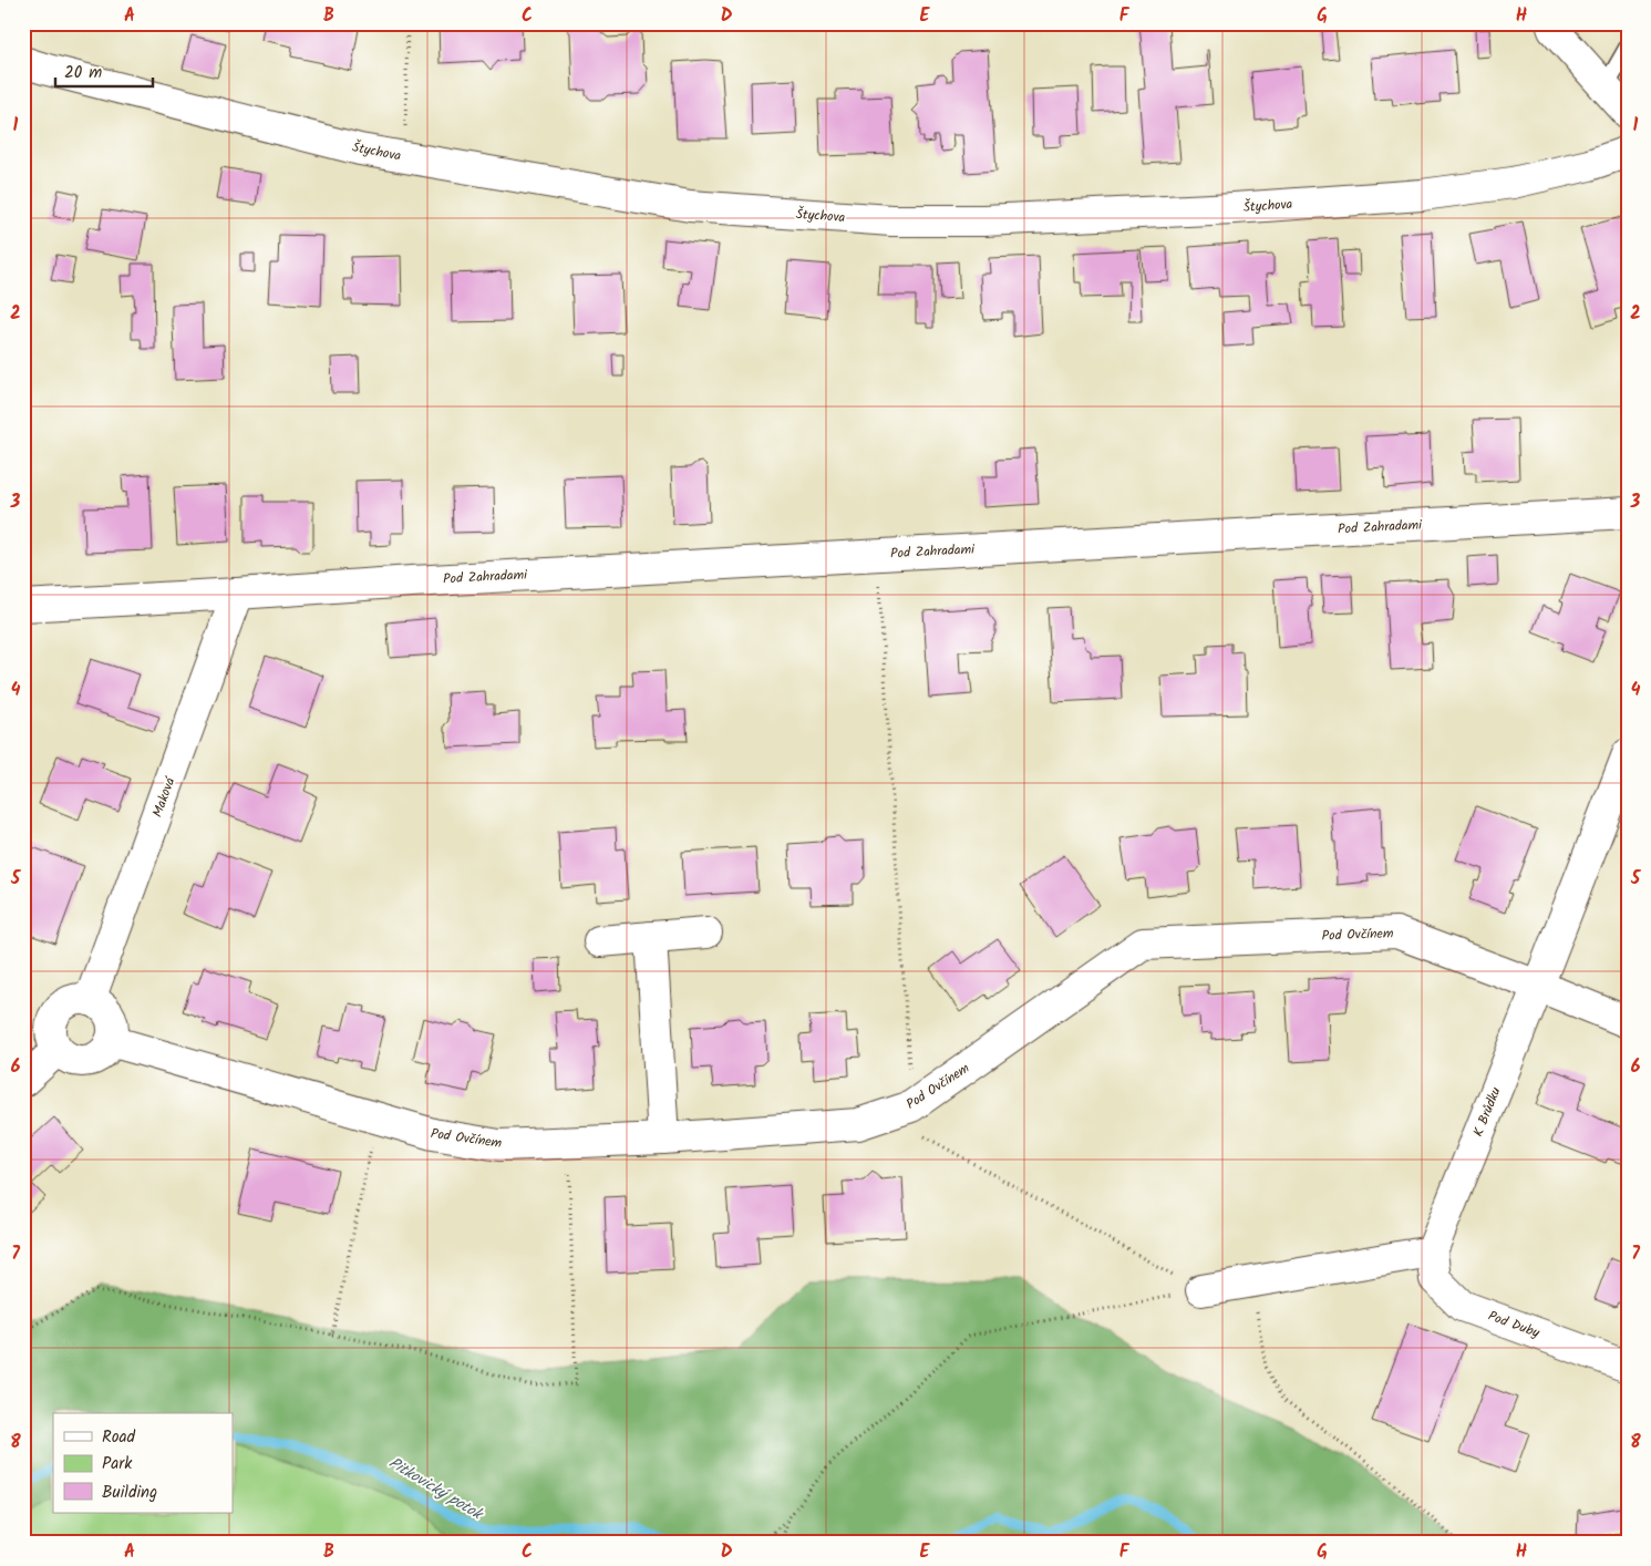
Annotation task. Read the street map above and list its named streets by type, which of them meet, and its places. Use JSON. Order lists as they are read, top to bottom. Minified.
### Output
{"streets":{"street":["Štychova","Pod Zahradami","Maková","Pod Ovčínem","K Brůdku","Pod Duby"]},"crossings":[["Pod Zahradami","Maková"],["Maková","Pod Ovčínem"],["Pod Ovčínem","K Brůdku"],["K Brůdku","Pod Duby"]],"water":["Pitkovický potok"],"legend":["Road","Park","Building"],"scale_bar":"20 m","grid":{"columns":["A","B","C","D","E","F","G","H"],"rows":["1","2","3","4","5","6","7","8"]}}
